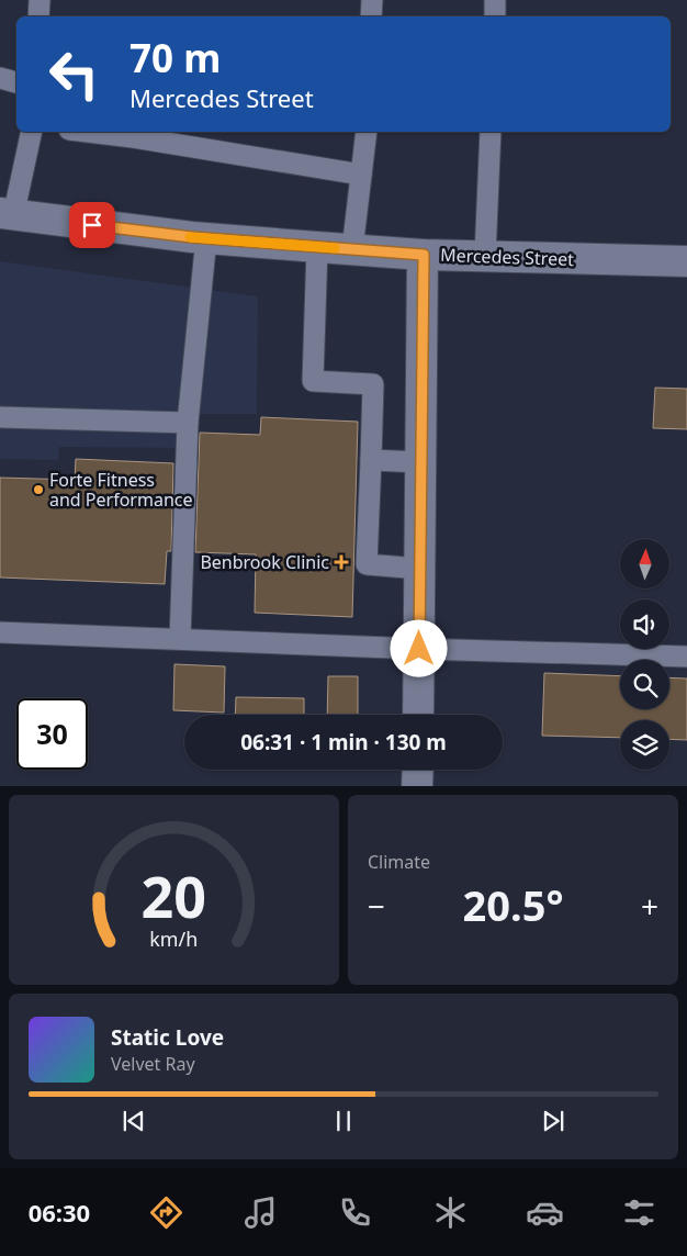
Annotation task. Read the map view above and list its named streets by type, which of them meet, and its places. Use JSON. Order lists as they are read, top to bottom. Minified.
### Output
{"streets":{"street":["Mercedes Street"]},"places":{"other":["Forte Fitness and Performance"],"health":["Benbrook Clinic"]},"north":"top","page":{"turn":["70 m","Mercedes Street"],"limit":"30","trip":"06:31 · 1 min · 130 m","tile":"Climate","heat":["−","20.5°","+"],"song":["Static Love","Velvet Ray"],"tabs":"06:30","gauge":["20","km/h"]}}
